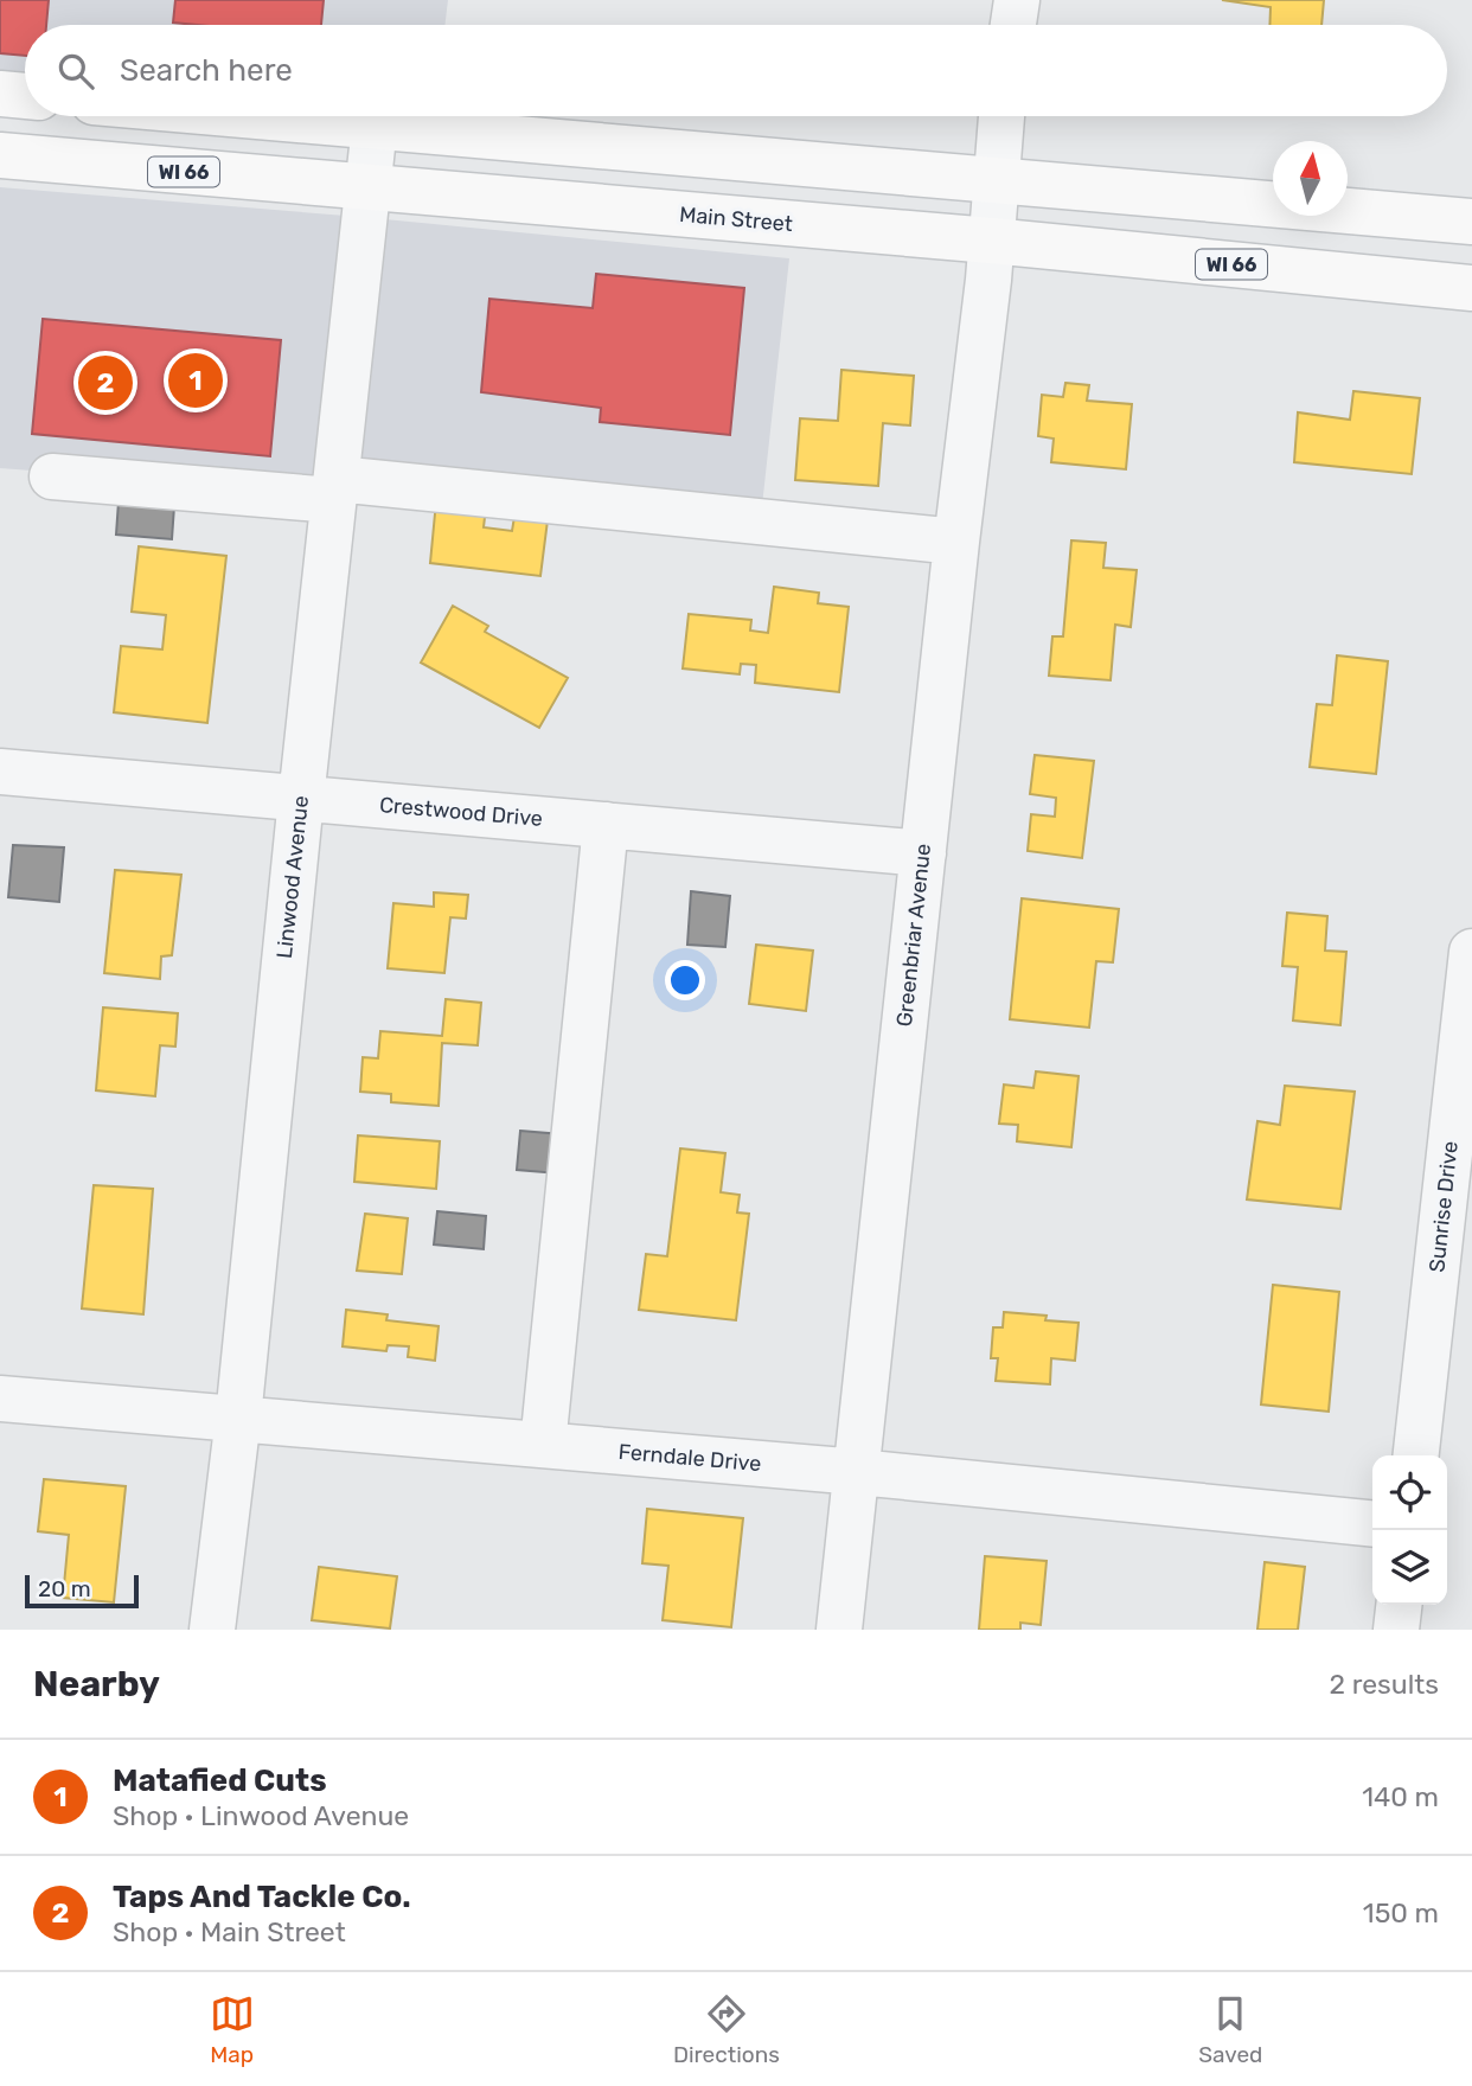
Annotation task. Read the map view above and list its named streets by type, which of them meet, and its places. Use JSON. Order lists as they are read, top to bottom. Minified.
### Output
{"streets":{"main road":["WI 66","Main Street"],"street":["Crestwood Drive","Linwood Avenue","Greenbriar Avenue","Sunrise Drive","Ferndale Drive"]},"crossings":[["Main Street","Linwood Avenue"],["Main Street","Greenbriar Avenue"],["Crestwood Drive","Linwood Avenue"],["Crestwood Drive","Greenbriar Avenue"],["Linwood Avenue","Ferndale Drive"],["Greenbriar Avenue","Ferndale Drive"]],"scale_bar":"20 m","north":"top","page":{"search":"Search here","pins":["1","2"],"scale":"20 m","heading":["Nearby","2 results"],"list":[{"mark":"1","name":"Matafied Cuts","note":"Shop · Linwood Avenue","value":"140 m"},{"mark":"2","name":"Taps And Tackle Co.","note":"Shop · Main Street","value":"150 m"}],"nav":["Map","Directions","Saved"]}}
